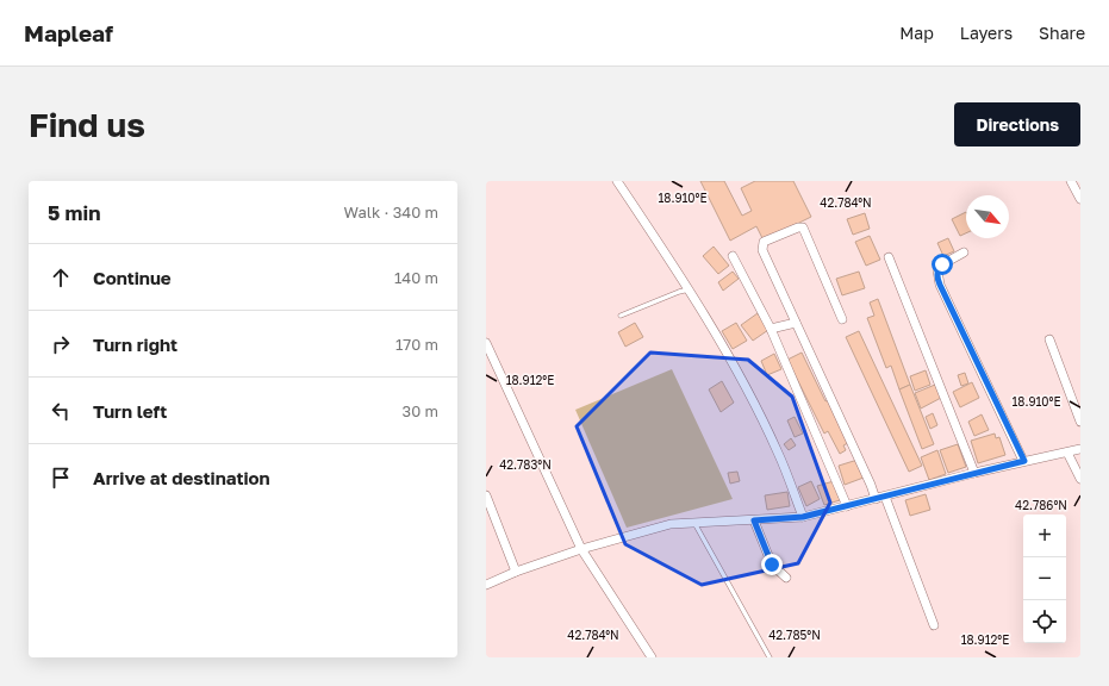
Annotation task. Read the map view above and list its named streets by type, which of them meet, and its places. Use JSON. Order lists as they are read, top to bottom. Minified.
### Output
{"north":"bottom right","page":{"header":"Mapleaf","nav":["Map","Layers","Share"],"buttons":"Directions","title":"Find us","heading":["5 min","Walk · 340 m"],"list":[["Continue","140 m"],["Turn right","170 m"],["Turn left","30 m"],"Arrive at destination"],"map_buttons":["+","−"]},"coordinates":["18.910°E","42.784°N","18.912°E","42.783°N","42.786°N","42.785°N"]}
